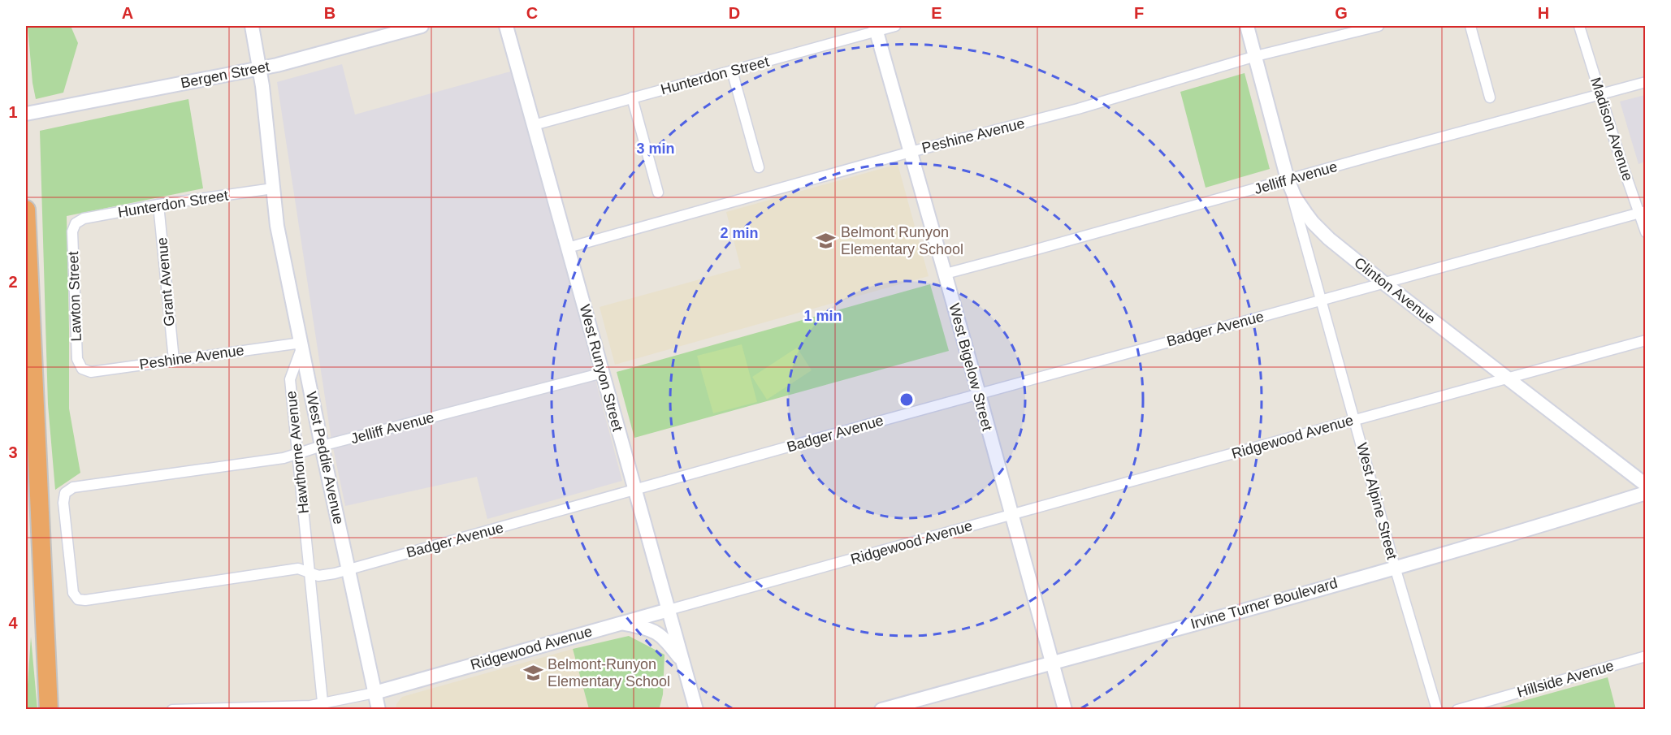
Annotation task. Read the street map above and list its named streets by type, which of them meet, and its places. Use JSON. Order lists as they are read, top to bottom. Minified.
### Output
{"streets":{"street":["Bergen Street","Hunterdon Street","Madison Avenue","Peshine Avenue","Jelliff Avenue","Grant Avenue","Clinton Avenue","Lawton Street","Badger Avenue","West Bigelow Street","West Runyon Street","Ridgewood Avenue","Hawthorne Avenue","West Peddie Avenue","West Alpine Street","Irvine Turner Boulevard","Hillside Avenue"]},"crossings":[["Hunterdon Street","Grant Avenue"],["Hunterdon Street","Lawton Street"],["Hunterdon Street","West Bigelow Street"],["Hunterdon Street","West Runyon Street"],["Madison Avenue","Jelliff Avenue"],["Madison Avenue","Badger Avenue"],["Peshine Avenue","Grant Avenue"],["Peshine Avenue","Clinton Avenue"],["Peshine Avenue","Lawton Street"],["Peshine Avenue","West Bigelow Street"],["Peshine Avenue","West Runyon Street"],["Peshine Avenue","Hawthorne Avenue"],["Peshine Avenue","West Peddie Avenue"],["Jelliff Avenue","Clinton Avenue"],["Jelliff Avenue","Badger Avenue"],["Jelliff Avenue","West Bigelow Street"],["Jelliff Avenue","West Runyon Street"],["Jelliff Avenue","Hawthorne Avenue"],["Jelliff Avenue","West Peddie Avenue"],["Jelliff Avenue","West Alpine Street"],["Clinton Avenue","Badger Avenue"],["Clinton Avenue","Ridgewood Avenue"],["Clinton Avenue","West Alpine Street"],["Badger Avenue","West Bigelow Street"],["Badger Avenue","West Runyon Street"],["Badger Avenue","Hawthorne Avenue"],["Badger Avenue","West Peddie Avenue"],["Badger Avenue","West Alpine Street"],["West Bigelow Street","Ridgewood Avenue"],["West Bigelow Street","Irvine Turner Boulevard"],["West Runyon Street","Ridgewood Avenue"],["Ridgewood Avenue","Hawthorne Avenue"],["Ridgewood Avenue","West Peddie Avenue"],["Ridgewood Avenue","West Alpine Street"],["Hawthorne Avenue","West Peddie Avenue"],["West Alpine Street","Irvine Turner Boulevard"]],"places":{"school or university":["Belmont Runyon Elementary School","Belmont-Runyon Elementary School"]},"grid":{"columns":["A","B","C","D","E","F","G","H"],"rows":["1","2","3","4"]},"rings":["3 min","2 min","1 min"]}
